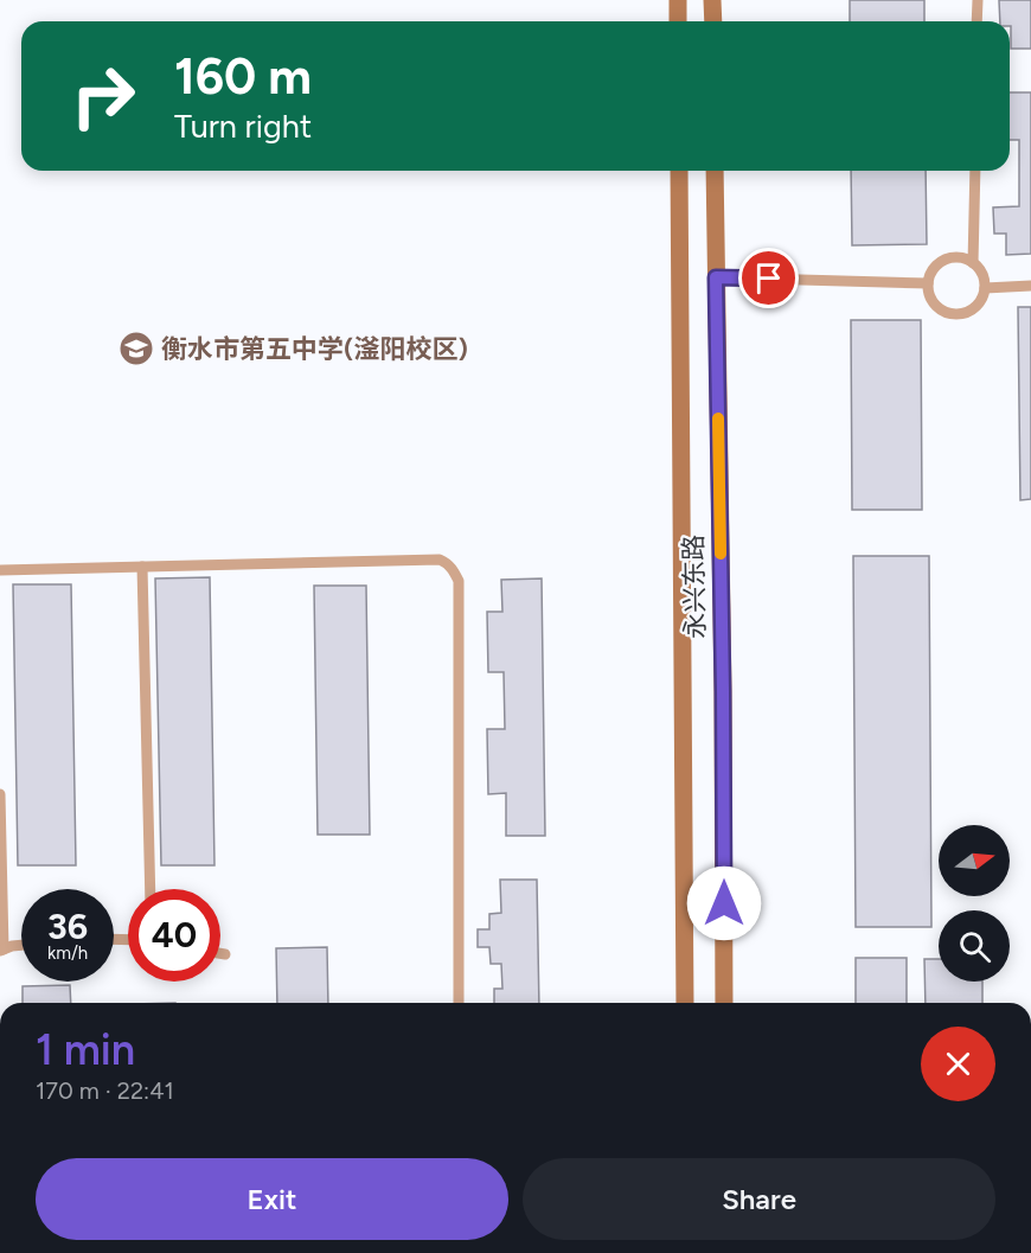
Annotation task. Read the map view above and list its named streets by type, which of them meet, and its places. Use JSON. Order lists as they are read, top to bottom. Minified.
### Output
{"streets":{"street":["永兴东路"]},"places":{"school or university":["衡水市第五中学(滏阳校区)"]},"north":"right","page":{"turn":["160 m","Turn right"],"speed":"36 km/h","limit":"40","heading":["1 min","170 m · 22:41"],"buttons":["Exit","Share"]}}
